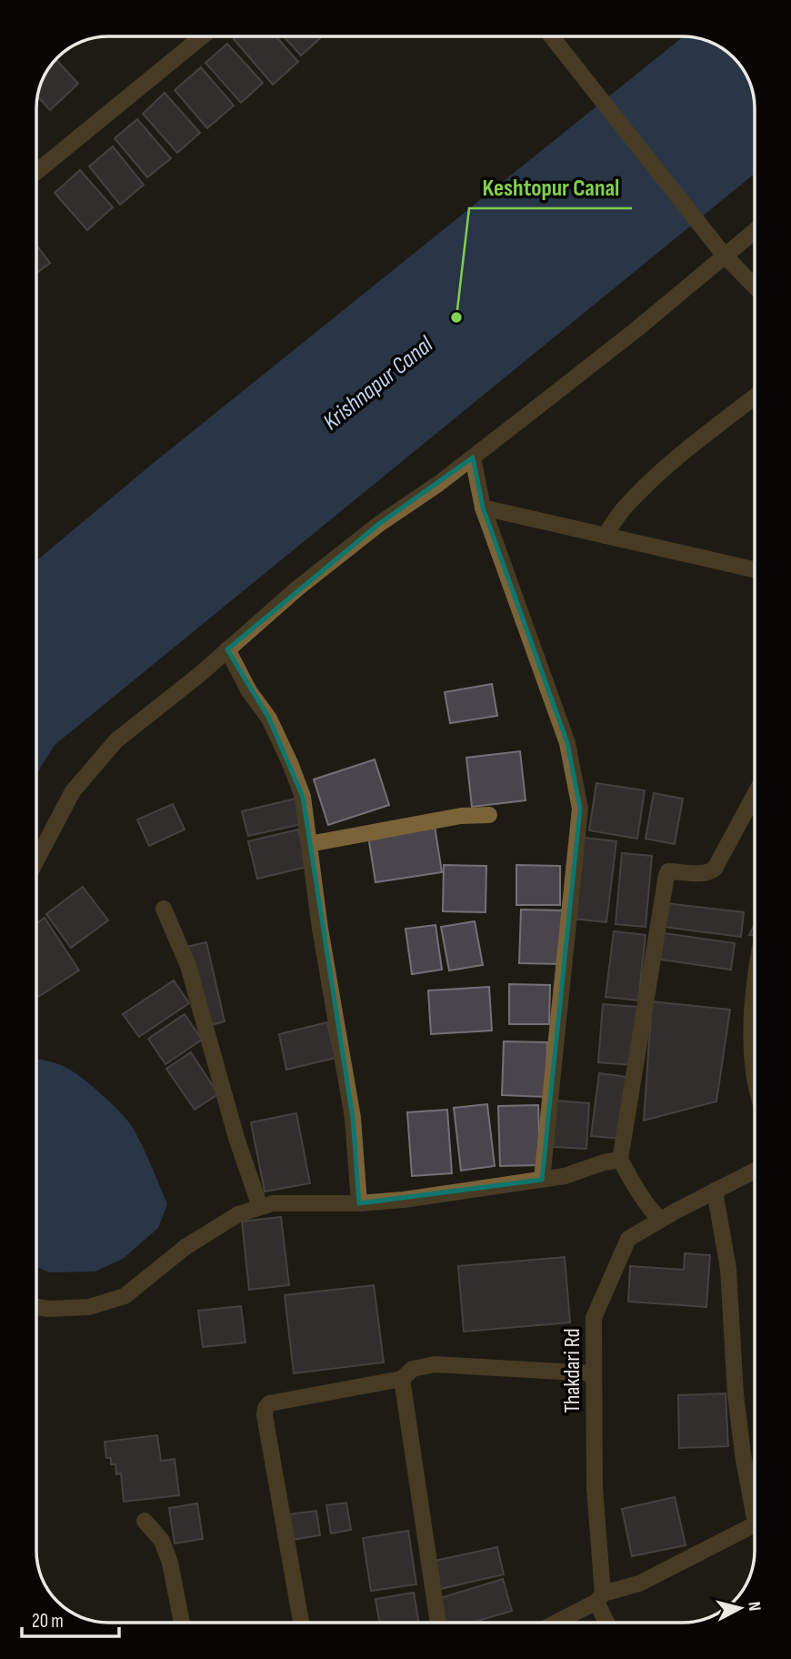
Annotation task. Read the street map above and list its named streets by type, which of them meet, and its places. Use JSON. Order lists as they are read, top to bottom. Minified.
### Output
{"streets":{"street":["Thakdari Rd"]},"water":["Krishnapur Canal"],"places":["Keshtopur Canal"],"scale_bar":"20 m","north":"right"}
